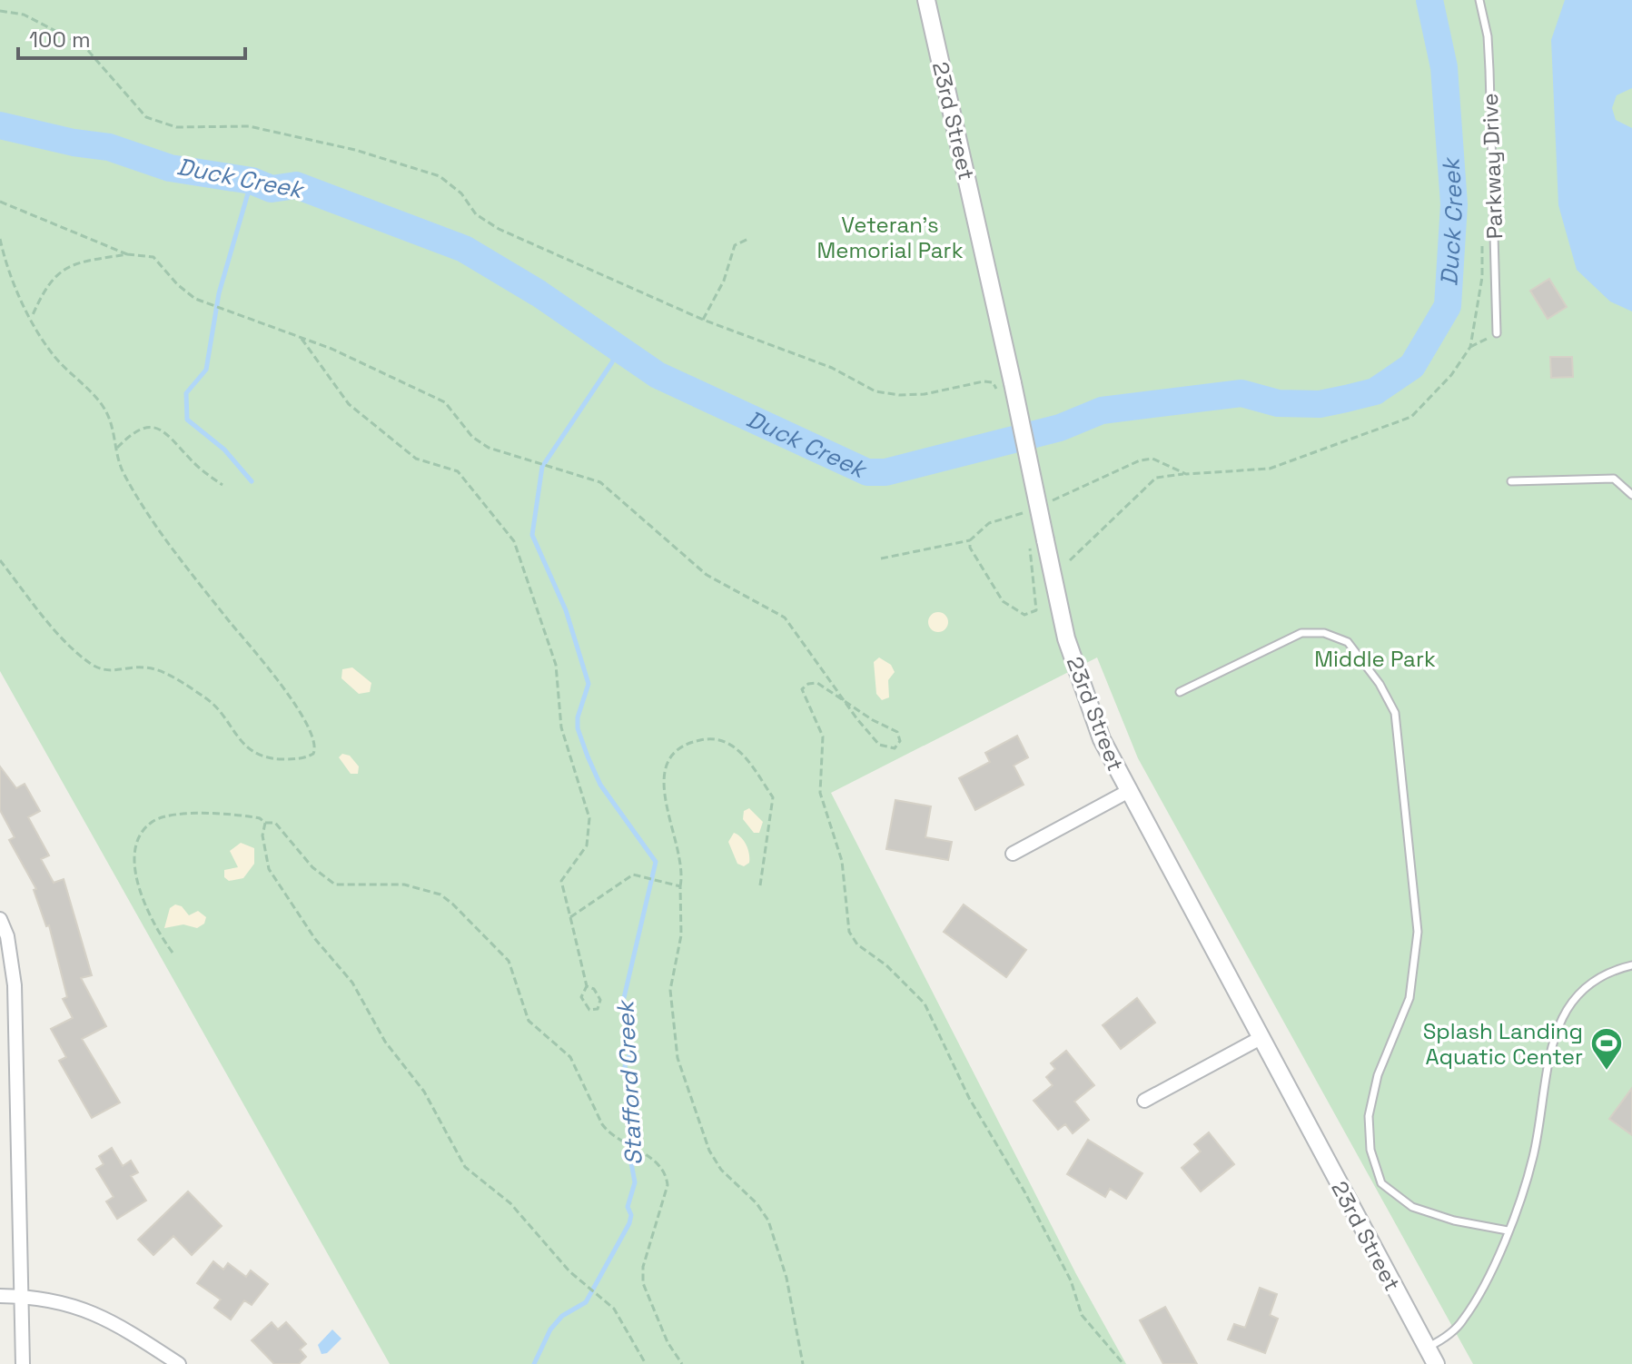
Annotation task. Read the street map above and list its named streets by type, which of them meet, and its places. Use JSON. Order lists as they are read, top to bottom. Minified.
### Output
{"streets":{"street":["23rd Street"],"lane":["Parkway Drive"]},"water":["Duck Creek","Stafford Creek"],"parks":["Veteran's Memorial Park","Middle Park"],"places":{"sports":["Splash Landing Aquatic Center"]},"scale_bar":"100 m"}
